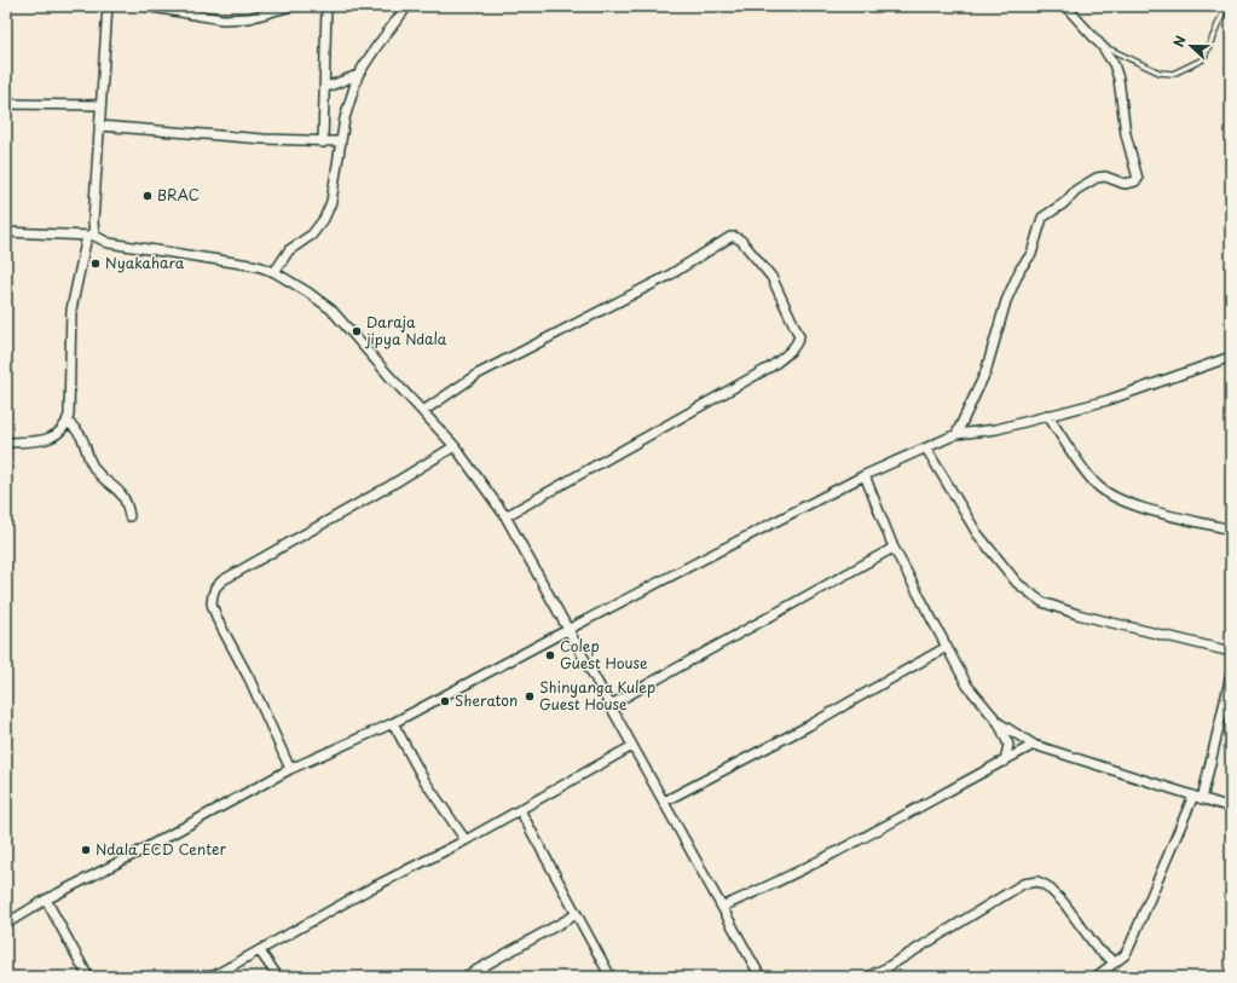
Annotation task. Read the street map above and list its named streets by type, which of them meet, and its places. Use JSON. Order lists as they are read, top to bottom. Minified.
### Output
{"places":["BRAC","Nyakahara","Daraja jipya Ndala","Colep Guest House","Shinyanga Kulep Guest House","Sheraton","Ndala ECD Center"],"north":"left"}
